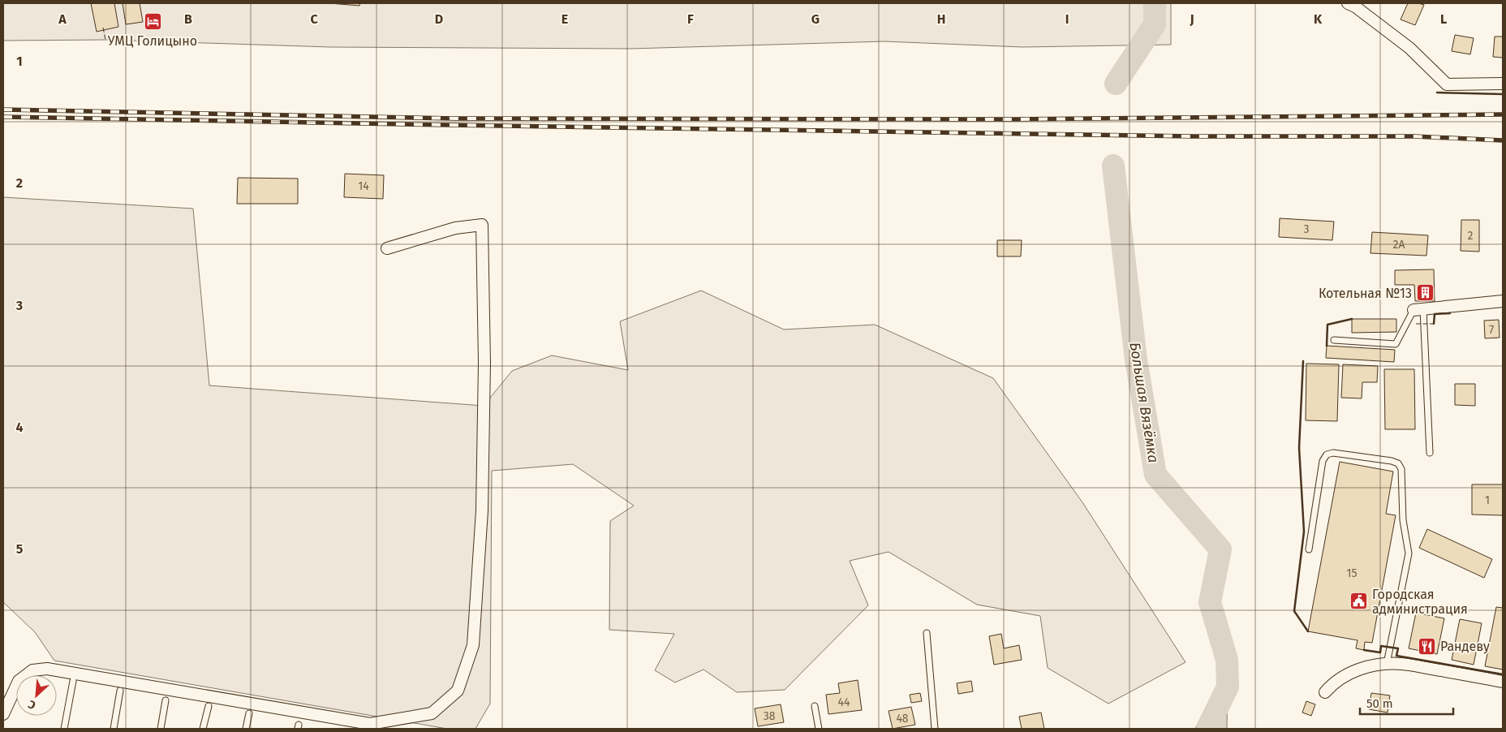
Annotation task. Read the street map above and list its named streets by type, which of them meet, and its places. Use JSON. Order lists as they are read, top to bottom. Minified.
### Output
{"water":["Большая Вязёмка"],"places":{"hotel":["УМЦ Голицыно"],"building":["Котельная №13"],"public building":["Городская администрация"],"restaurant":["Рандеву"]},"house_numbers":["14","3","2","2А","7","1","15","44","38","48"],"scale_bar":"50 m","north":"bottom left","grid":{"columns":["A","B","C","D","E","F","G","H","I","J","K","L"],"rows":["1","2","3","4","5"]}}
